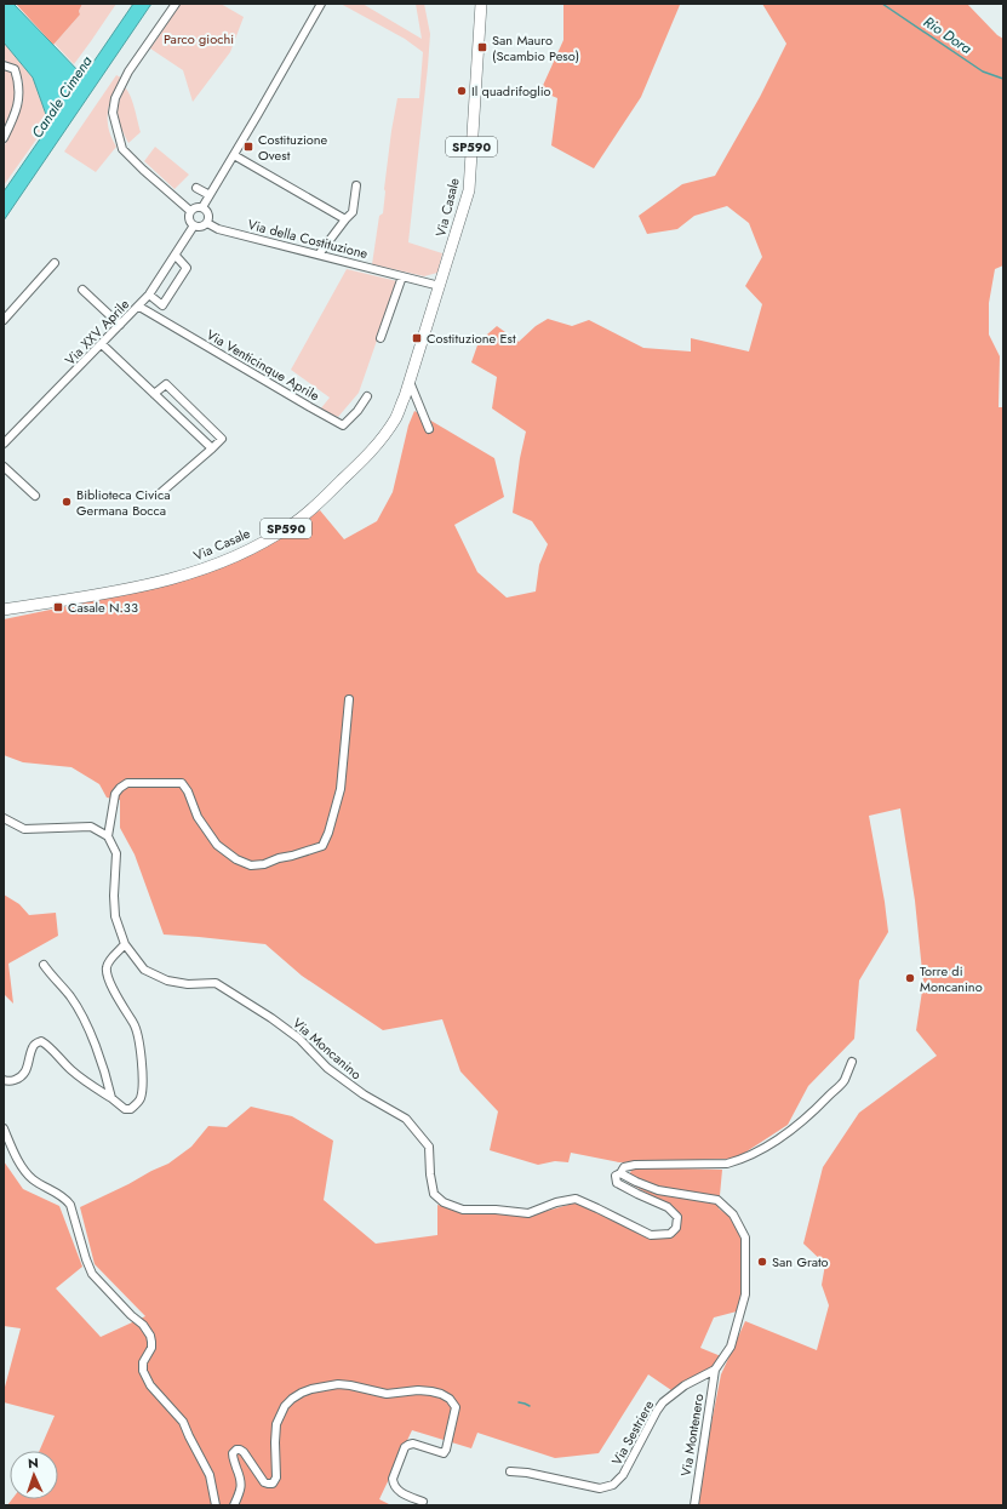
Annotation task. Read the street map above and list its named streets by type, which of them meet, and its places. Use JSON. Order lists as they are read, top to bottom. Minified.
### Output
{"streets":{"main road":["SP590","Via Casale"],"street":["Via della Costituzione","Via XXV Aprile","Via Venticinque Aprile","Via Moncanino","Via Sestriere","Via Montenero"]},"crossings":[["Via Casale","Via della Costituzione"],["Via della Costituzione","Via XXV Aprile"],["Via XXV Aprile","Via Venticinque Aprile"],["Via Sestriere","Via Montenero"]],"water":["Rio Dora","Canale Cimena"],"parks":["Parco giochi"],"places":{"transit":["San Mauro (Scambio Peso)","Costituzione Ovest","Costituzione Est","Casale N.33"],"other":["Il quadrifoglio","Biblioteca Civica Germana Bocca","Torre di Moncanino","San Grato"]},"north":"top"}
